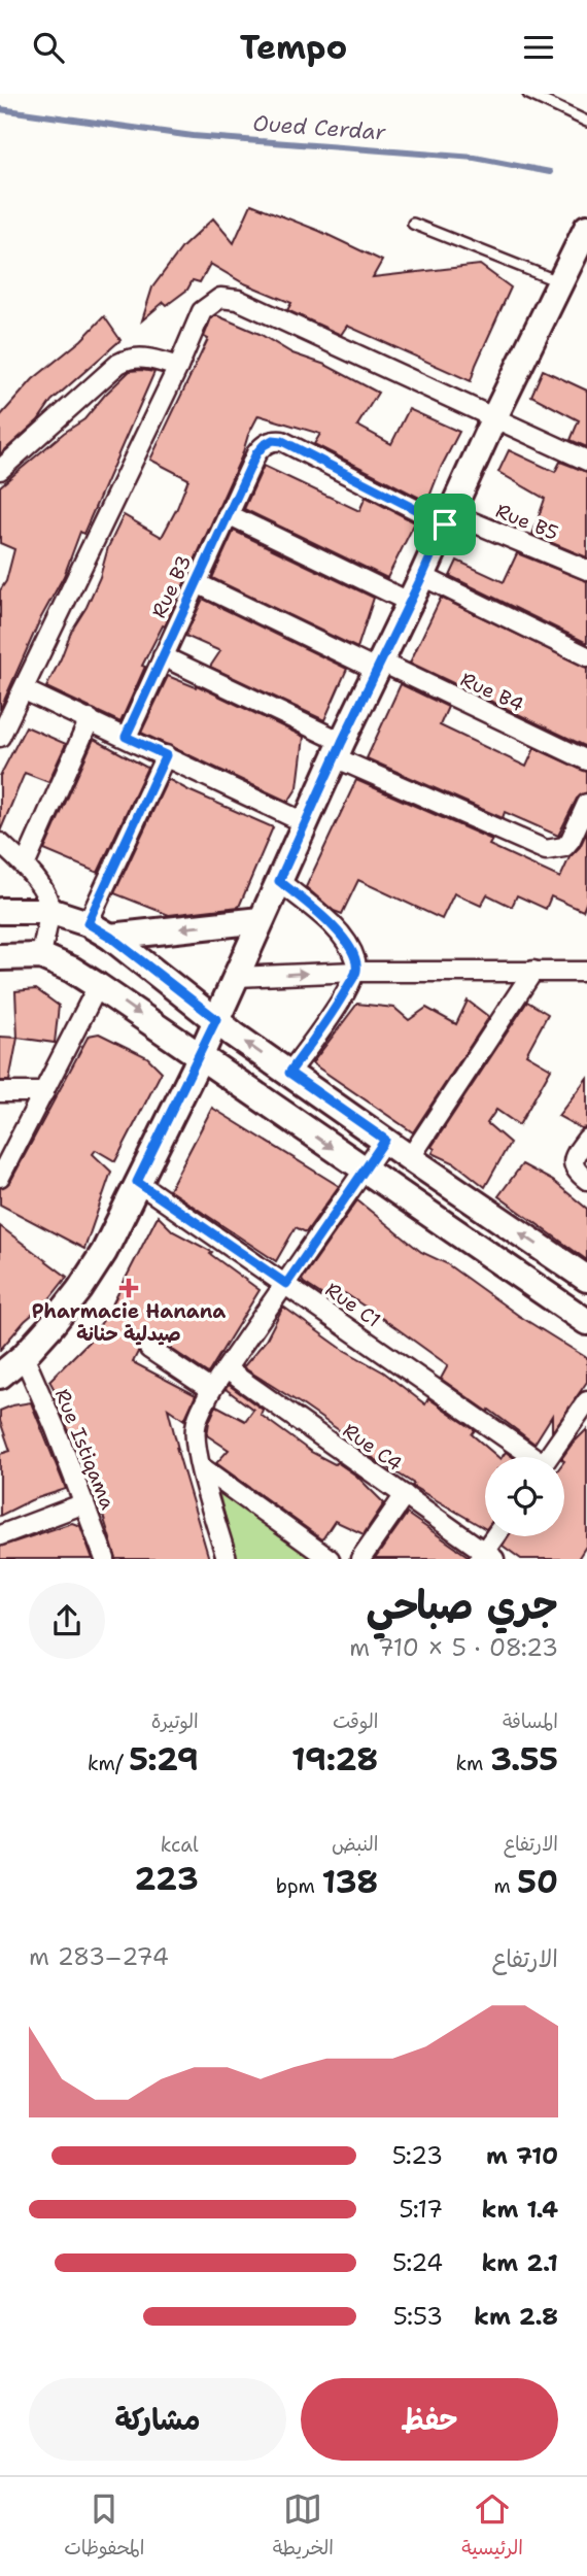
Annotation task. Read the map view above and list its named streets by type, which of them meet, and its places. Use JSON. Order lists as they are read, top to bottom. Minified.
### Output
{"streets":{"street":["Rue B5","Rue B3","Rue B4","Rue C1","Rue C4","Rue Istiqama"]},"crossings":[["Rue B5","Rue B3"],["Rue B3","Rue B4"]],"water":["Oued Cerdar"],"places":{"health":["Pharmacie Hanana صيدلية حنانة"]},"page":{"header":"Tempo","heading":["جري صباحي","08:23 · 5 × 710 m"],"stats":[["المسافة","3.55 km"],["الوقت","19:28"],["الوتيرة","5:29 /km"],["الارتفاع","50 m"],["النبض","138 bpm"],["kcal","223"]],"chart":["الارتفاع","274–283 m"],"list":[{"name":"710 m","note":"5:23"},{"name":"1.4 km","note":"5:17"},{"name":"2.1 km","note":"5:24"},{"name":"2.8 km","note":"5:53"}],"buttons":["حفظ","مشاركة"],"tabs":["الرئيسية","الخريطة","المحفوظات"]}}
